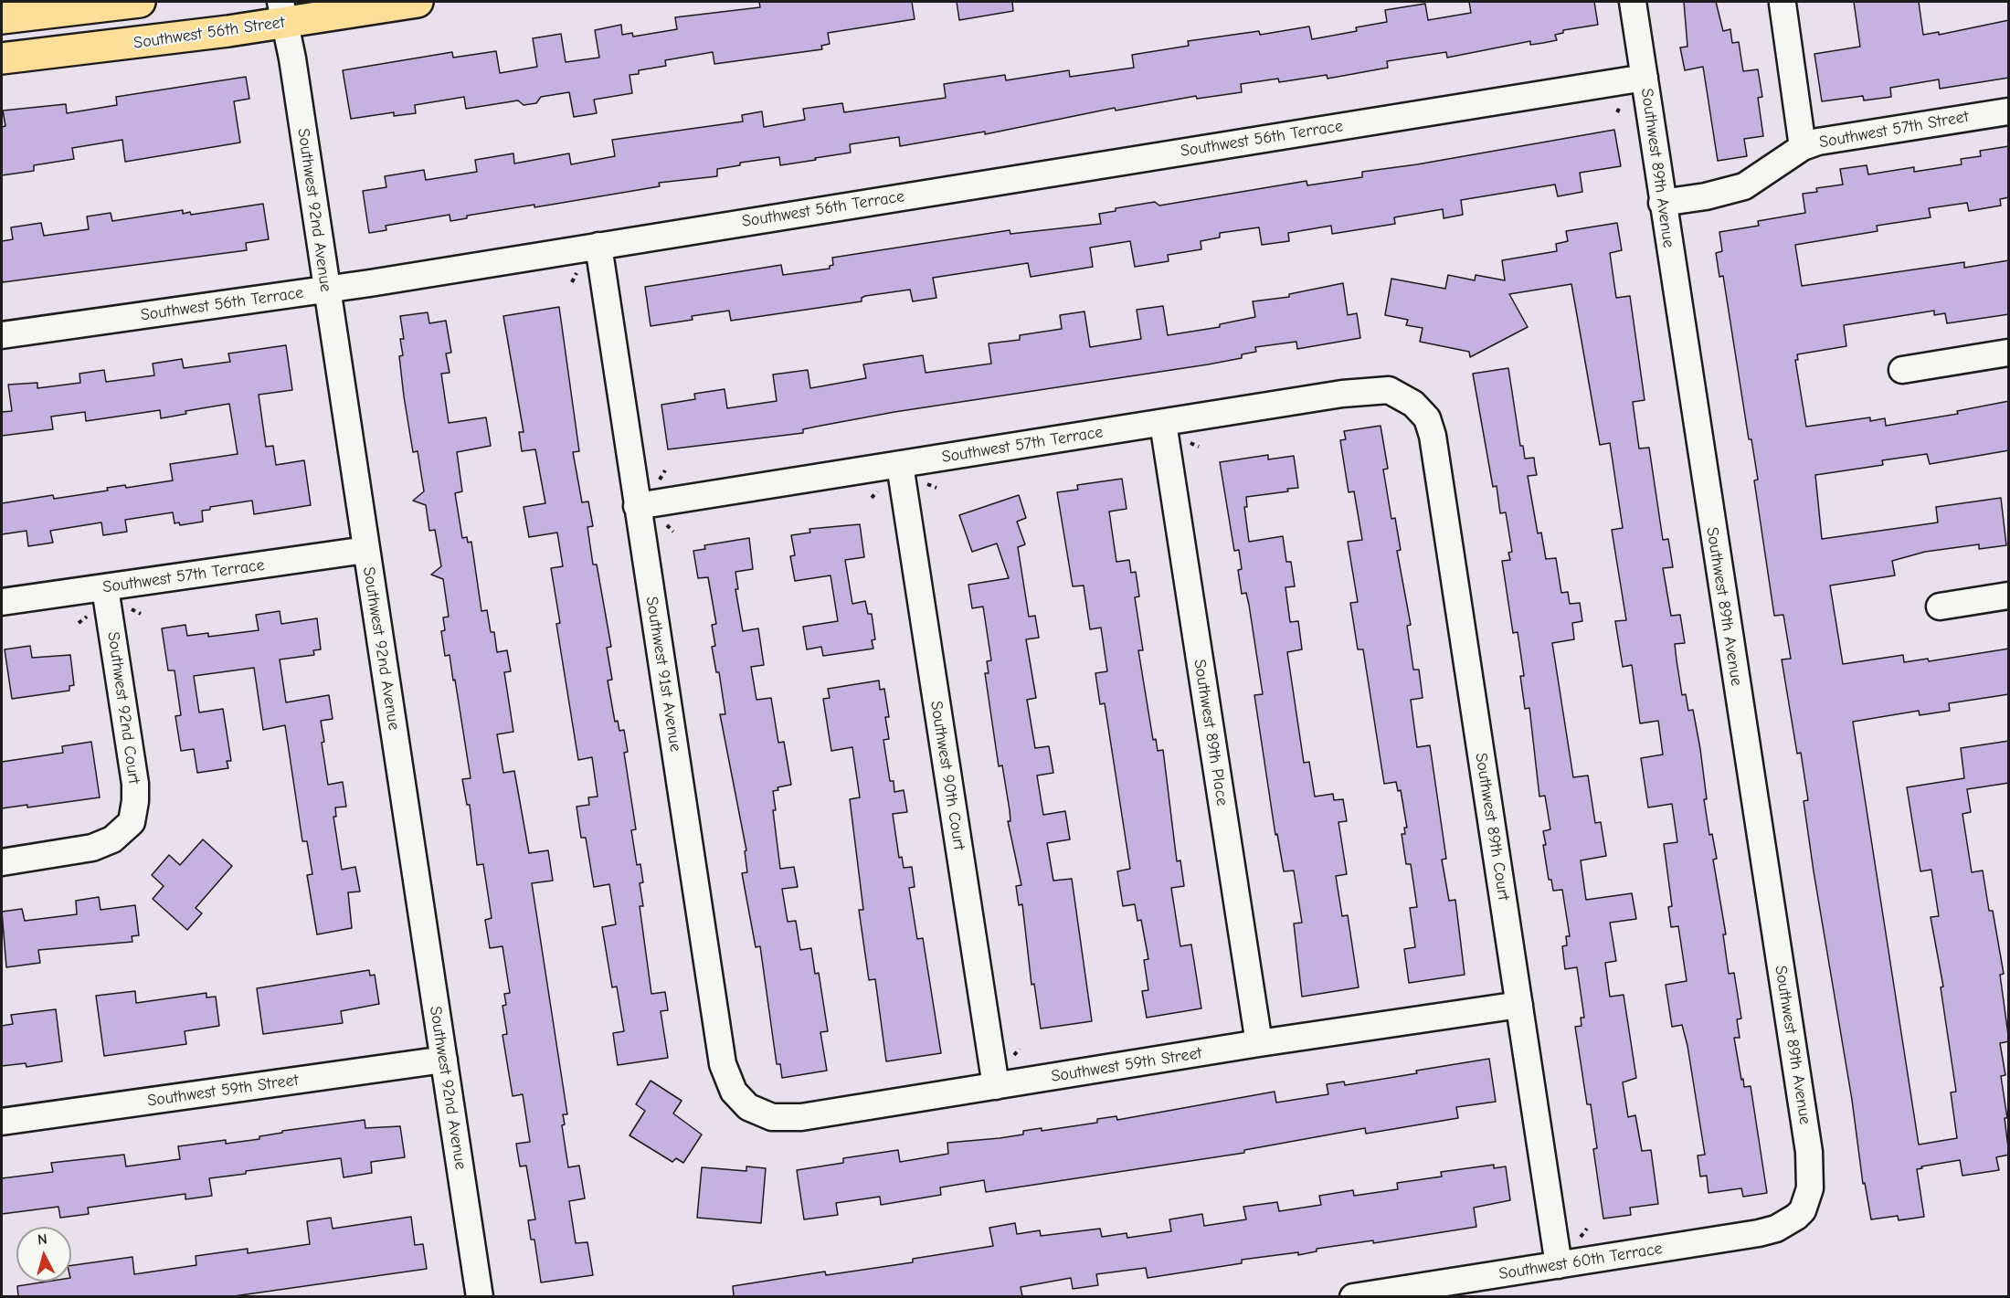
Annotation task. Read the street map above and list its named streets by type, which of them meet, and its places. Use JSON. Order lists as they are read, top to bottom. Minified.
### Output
{"streets":{"main road":["Southwest 56th Street"],"street":["Southwest 57th Street","Southwest 56th Terrace","Southwest 89th Avenue","Southwest 92nd Avenue","Southwest 57th Terrace","Southwest 91st Avenue","Southwest 92nd Court","Southwest 89th Place","Southwest 90th Court","Southwest 89th Court","Southwest 59th Street","Southwest 60th Terrace"]},"crossings":[["Southwest 56th Street","Southwest 92nd Avenue"],["Southwest 57th Street","Southwest 89th Avenue"],["Southwest 56th Terrace","Southwest 89th Avenue"],["Southwest 56th Terrace","Southwest 92nd Avenue"],["Southwest 56th Terrace","Southwest 91st Avenue"],["Southwest 89th Avenue","Southwest 60th Terrace"],["Southwest 92nd Avenue","Southwest 57th Terrace"],["Southwest 92nd Avenue","Southwest 59th Street"],["Southwest 57th Terrace","Southwest 91st Avenue"],["Southwest 57th Terrace","Southwest 92nd Court"],["Southwest 57th Terrace","Southwest 89th Place"],["Southwest 57th Terrace","Southwest 90th Court"],["Southwest 57th Terrace","Southwest 89th Court"],["Southwest 91st Avenue","Southwest 59th Street"],["Southwest 89th Place","Southwest 59th Street"],["Southwest 90th Court","Southwest 59th Street"],["Southwest 89th Court","Southwest 59th Street"],["Southwest 89th Court","Southwest 60th Terrace"]],"north":"top"}
